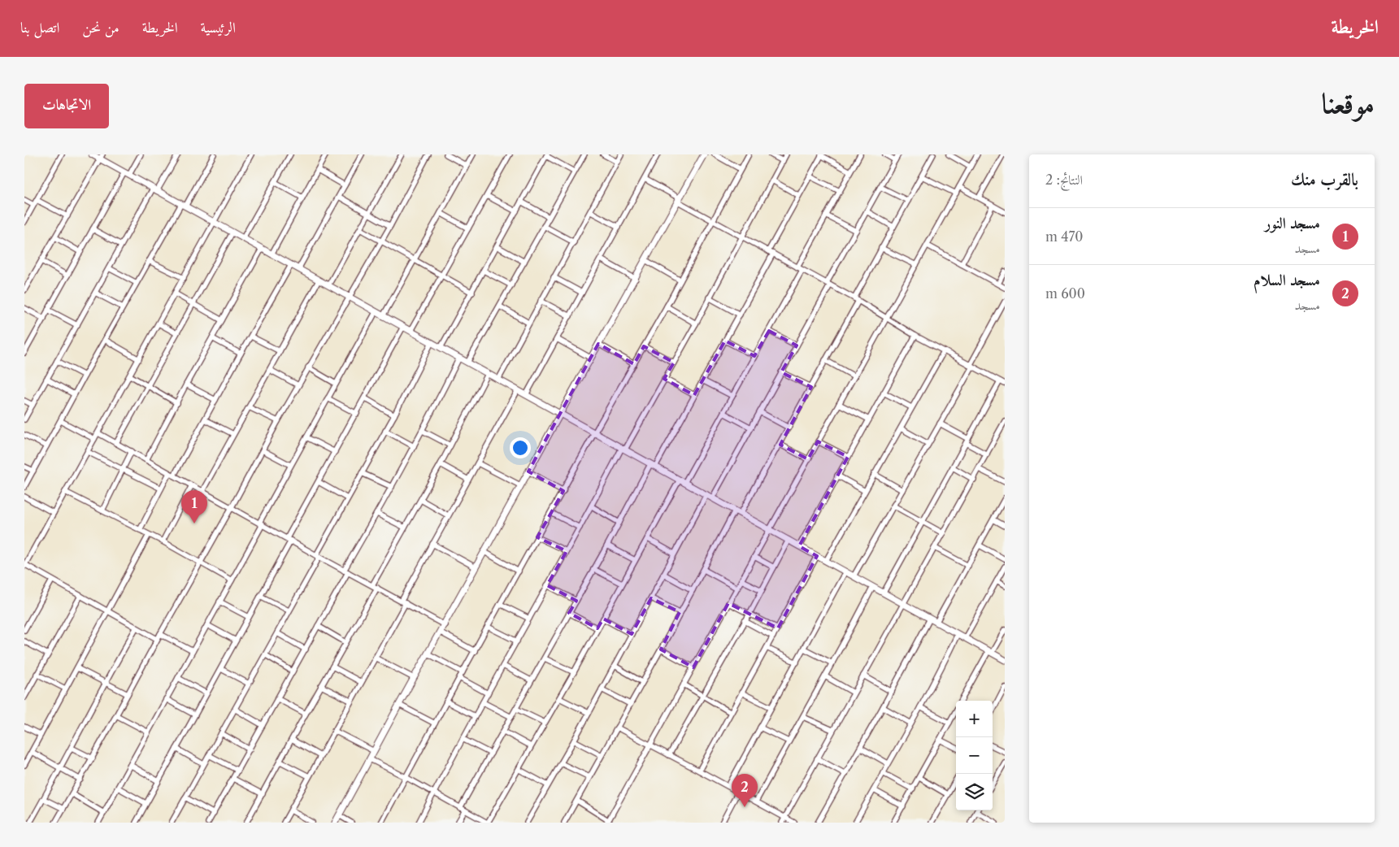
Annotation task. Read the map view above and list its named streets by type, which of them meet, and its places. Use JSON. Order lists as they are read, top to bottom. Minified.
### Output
{"page":{"header":"الخريطة","nav":["الرئيسية","الخريطة","من نحن","اتصل بنا"],"title":"موقعنا","buttons":"الاتجاهات","heading":["بالقرب منك","النتائج: 2"],"list":[{"mark":"1","name":"مسجد النور","note":"مسجد","value":"470 m"},{"mark":"2","name":"مسجد السلام","note":"مسجد","value":"600 m"}],"pins":["1","2"],"map_buttons":["+","−"]}}
